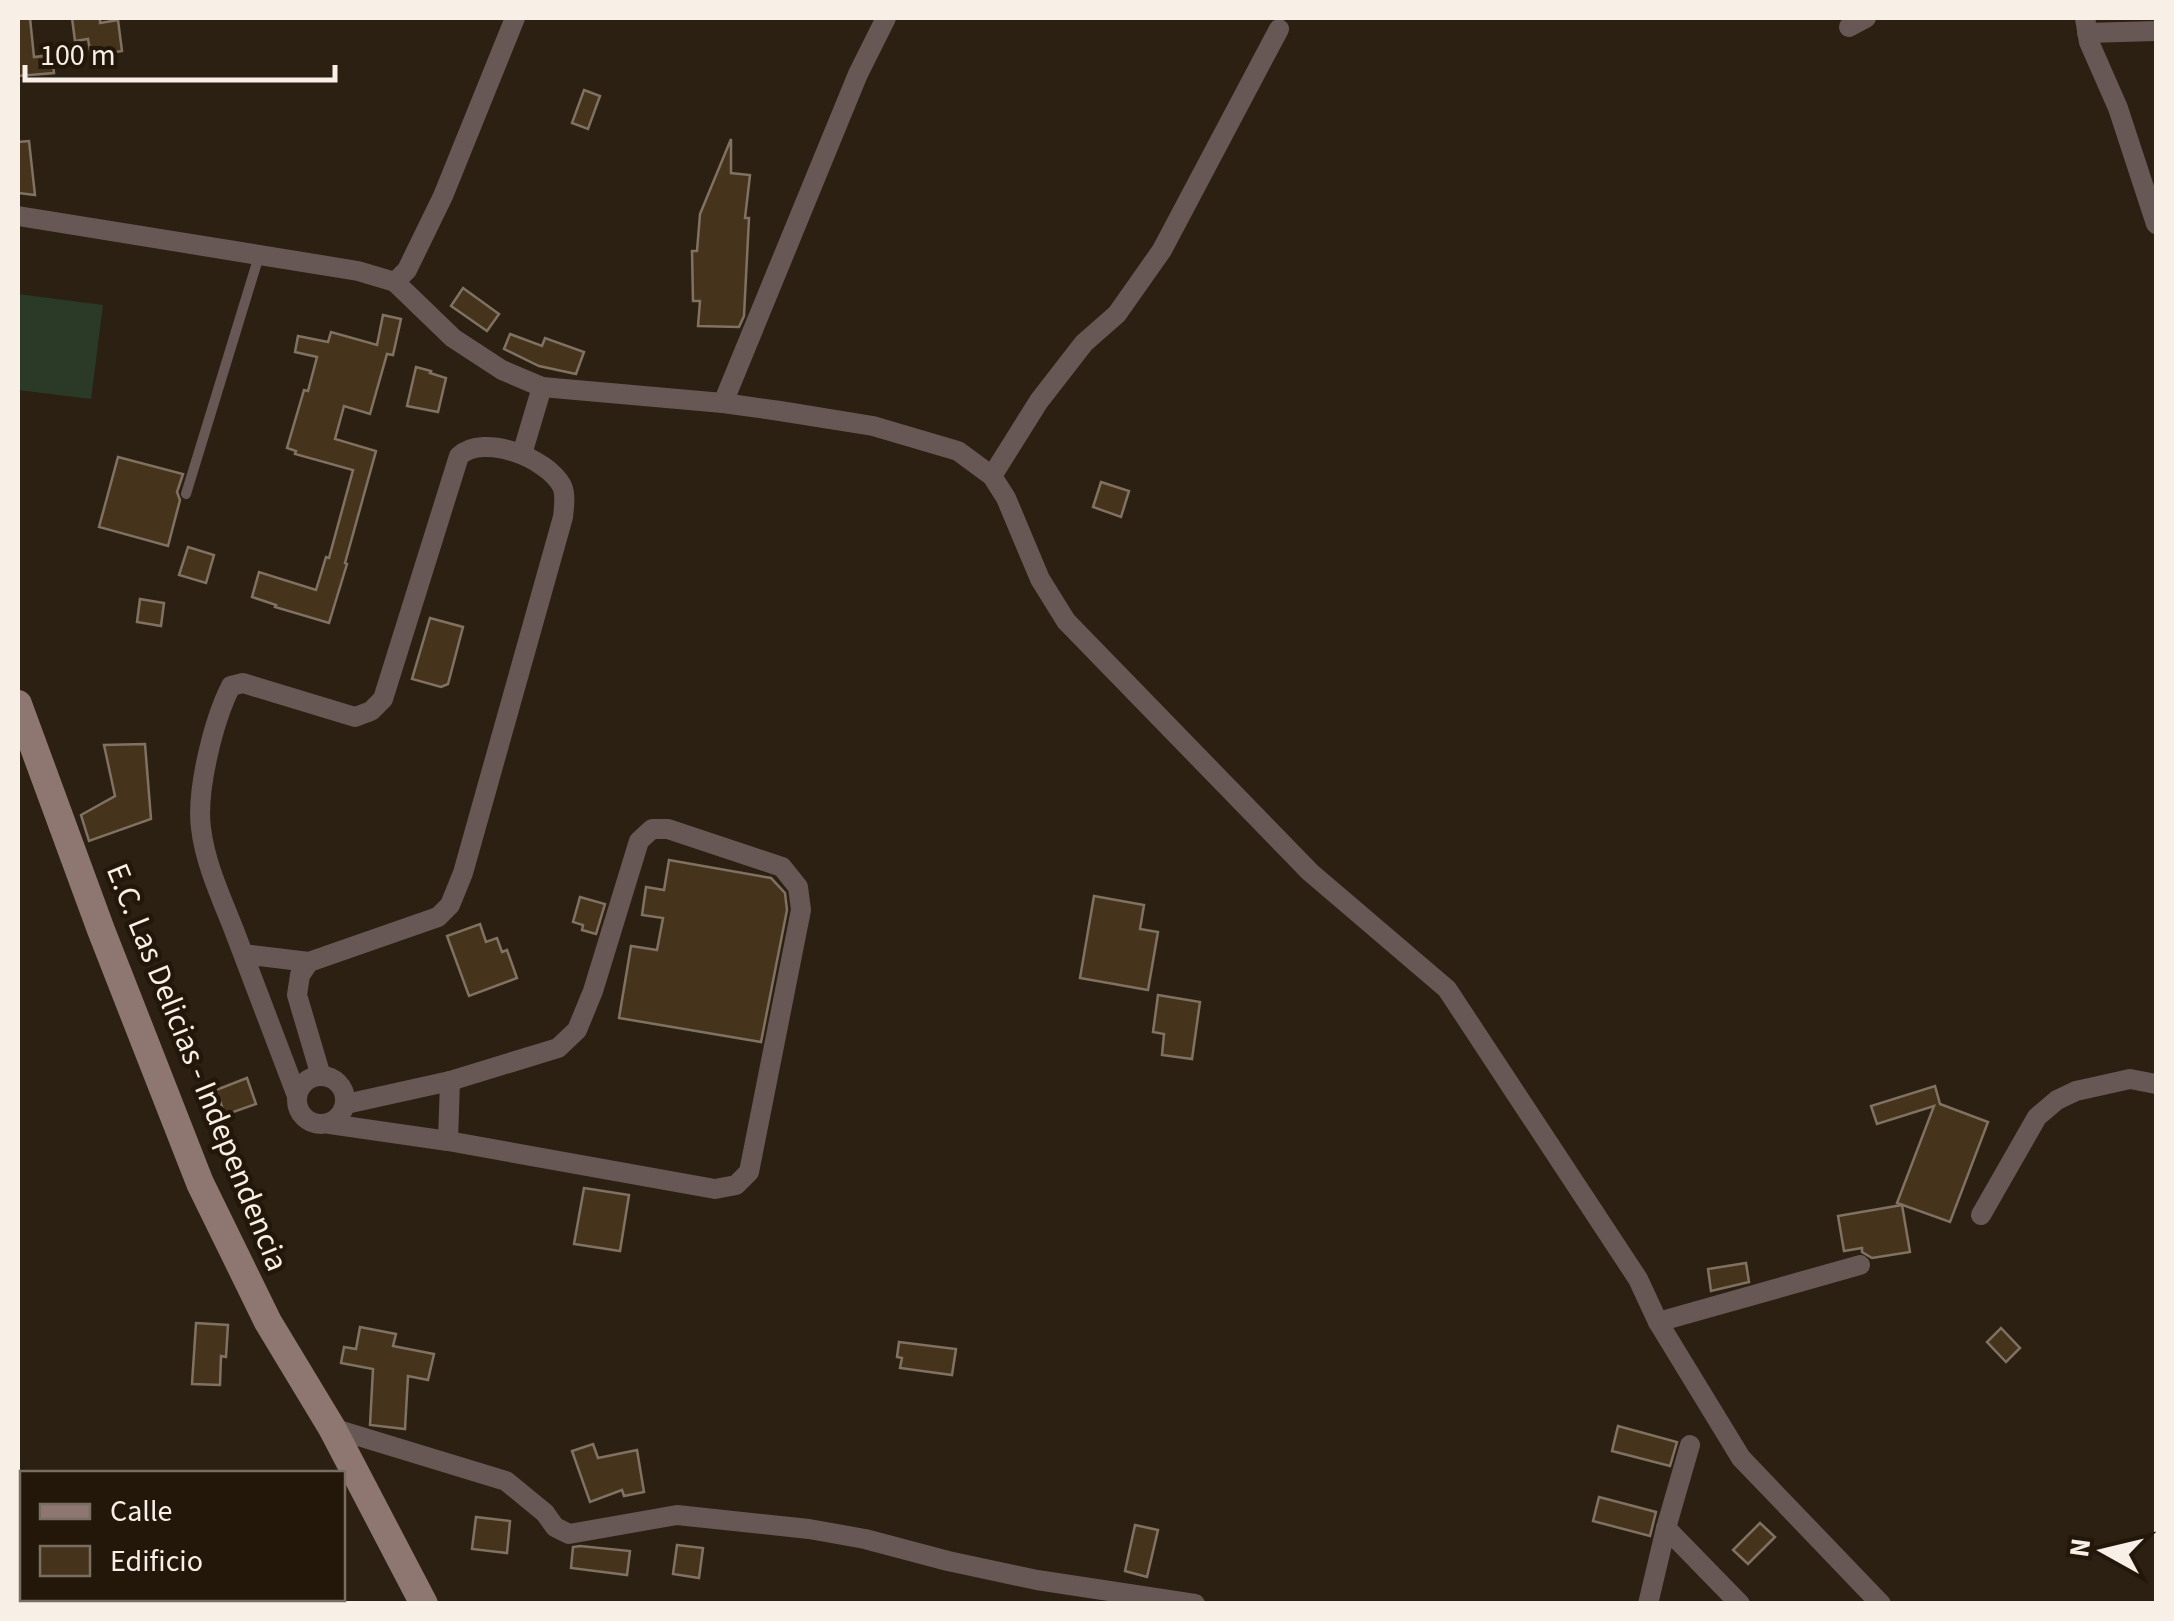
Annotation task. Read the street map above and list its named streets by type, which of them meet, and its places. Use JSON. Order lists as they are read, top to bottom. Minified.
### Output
{"streets":{"street":["E.C. Las Delicias - Independencia"]},"legend":["Calle","Edificio"],"scale_bar":"100 m","north":"left"}
